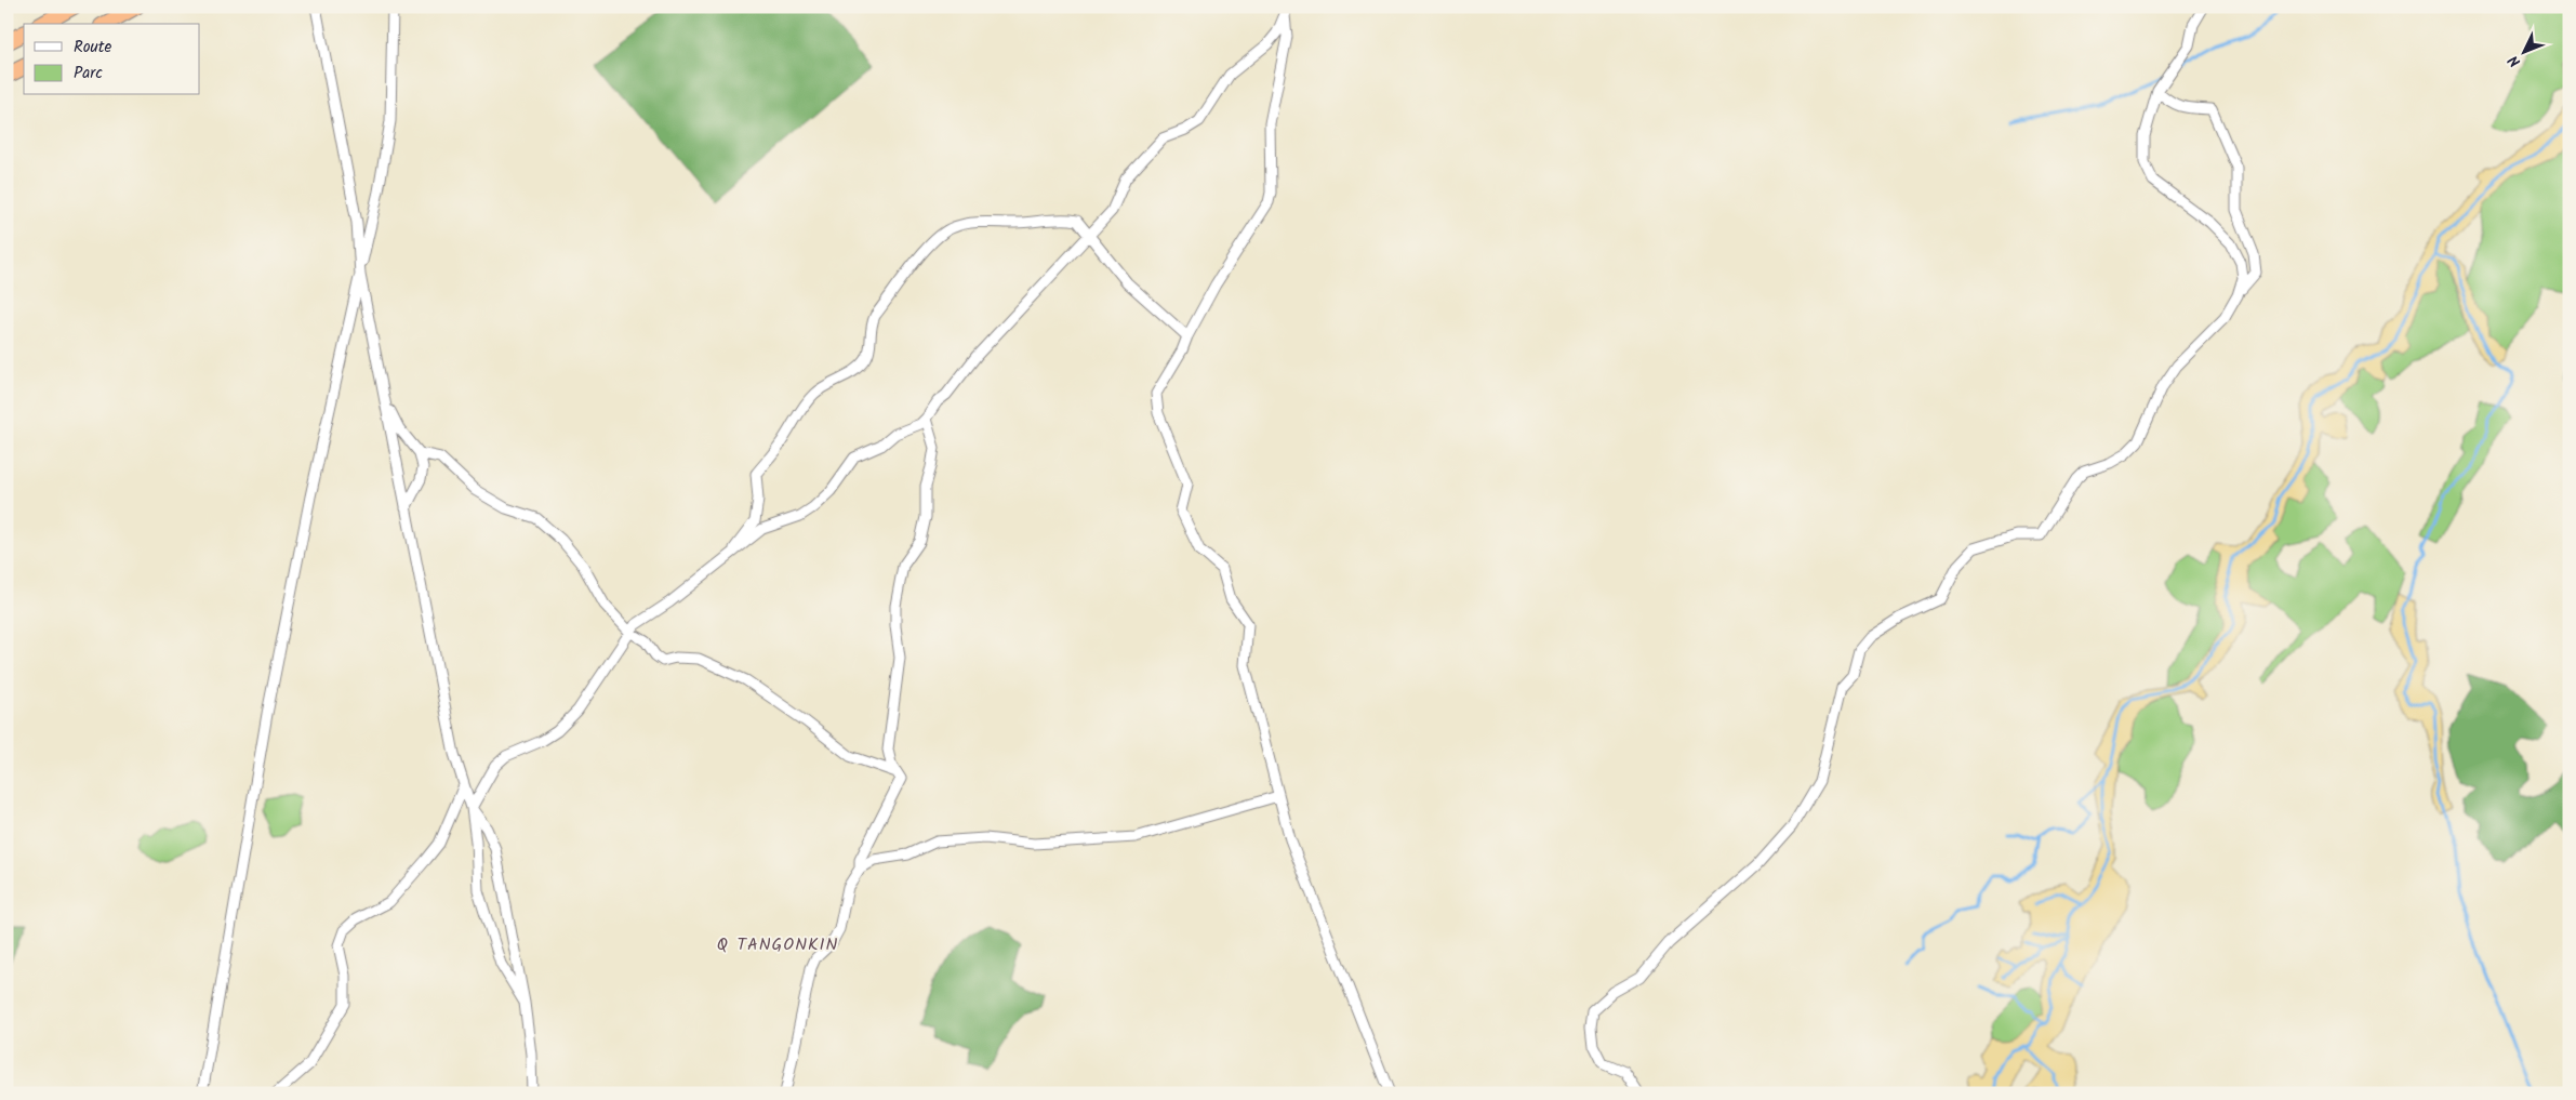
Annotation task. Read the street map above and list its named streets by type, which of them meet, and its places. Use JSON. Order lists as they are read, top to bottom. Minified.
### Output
{"districts":["Q TANGONKIN"],"legend":["Route","Parc"],"north":"bottom left"}
